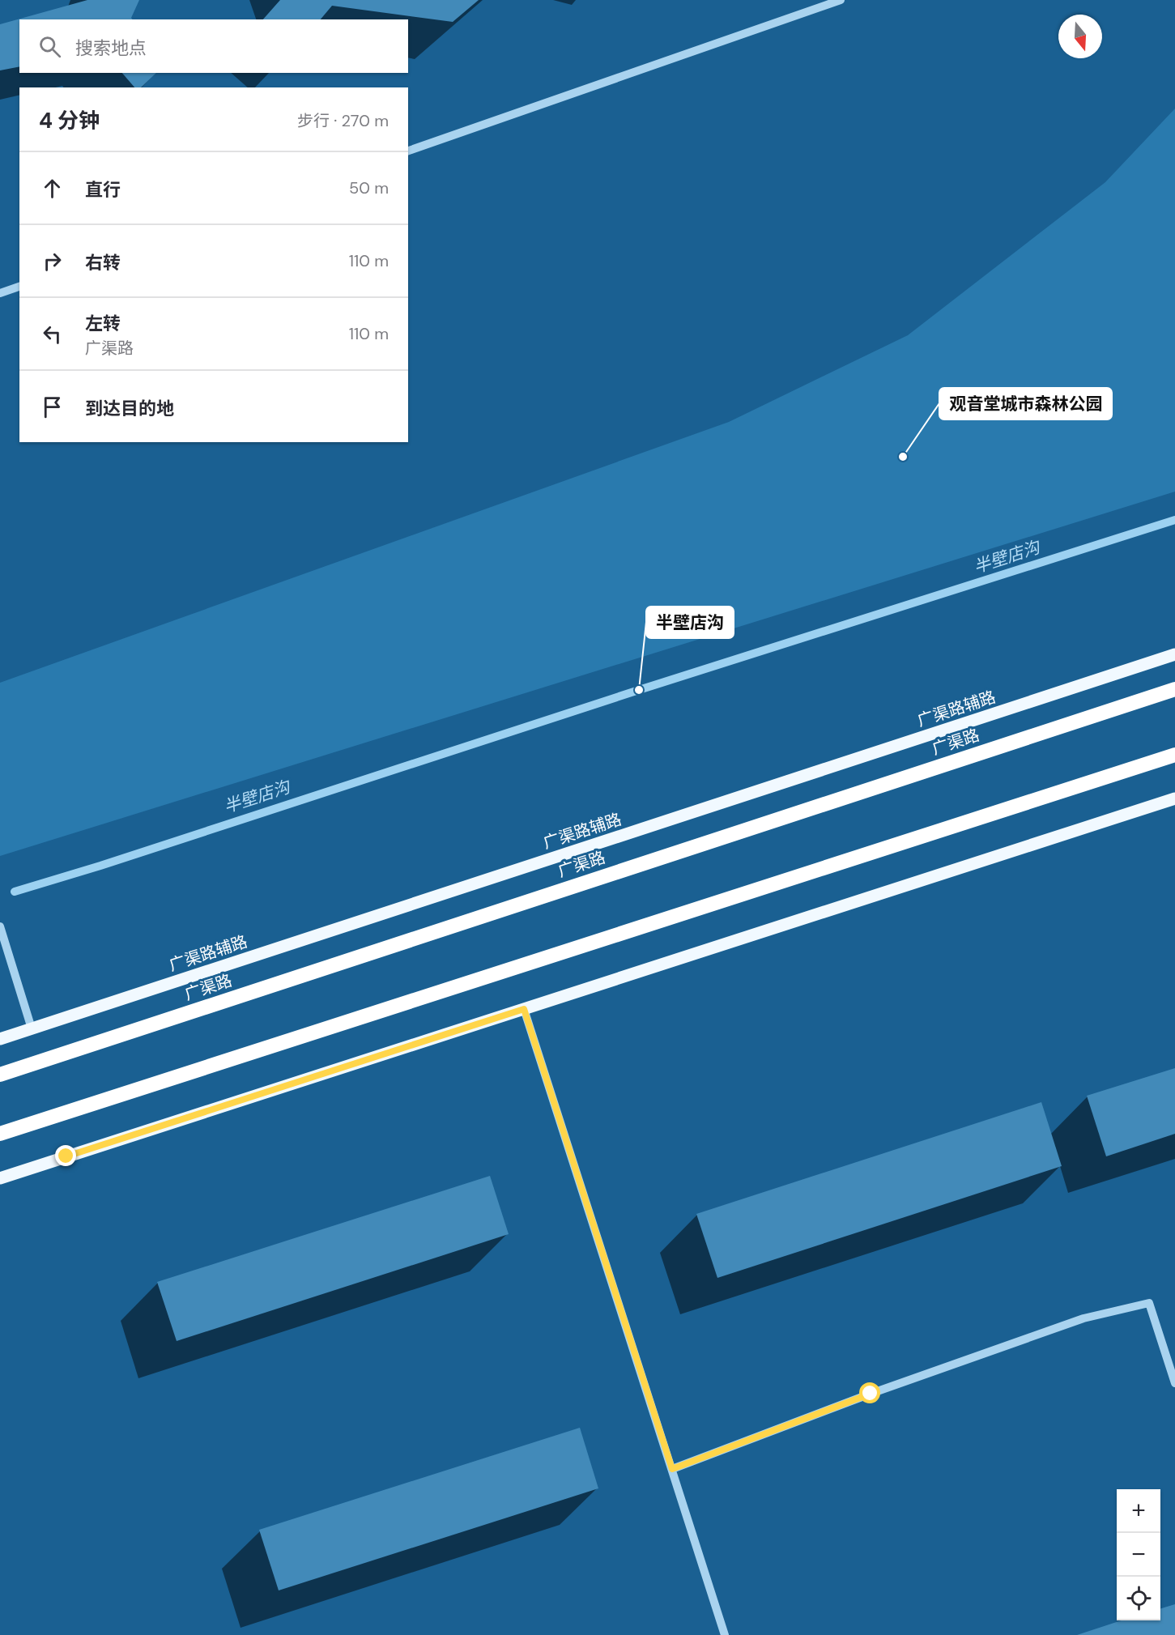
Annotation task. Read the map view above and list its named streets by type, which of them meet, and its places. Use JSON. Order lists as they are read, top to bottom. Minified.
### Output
{"streets":{"highway":["广渠路"],"main road":["广渠路辅路"]},"water":["半壁店沟"],"places":["观音堂城市森林公园","半壁店沟"],"north":"bottom","page":{"search":"搜索地点","heading":["4 分钟","步行 · 270 m"],"list":[["直行","50 m"],["右转","110 m"],["左转","广渠路","110 m"],"到达目的地"],"map_buttons":["+","−"]}}
